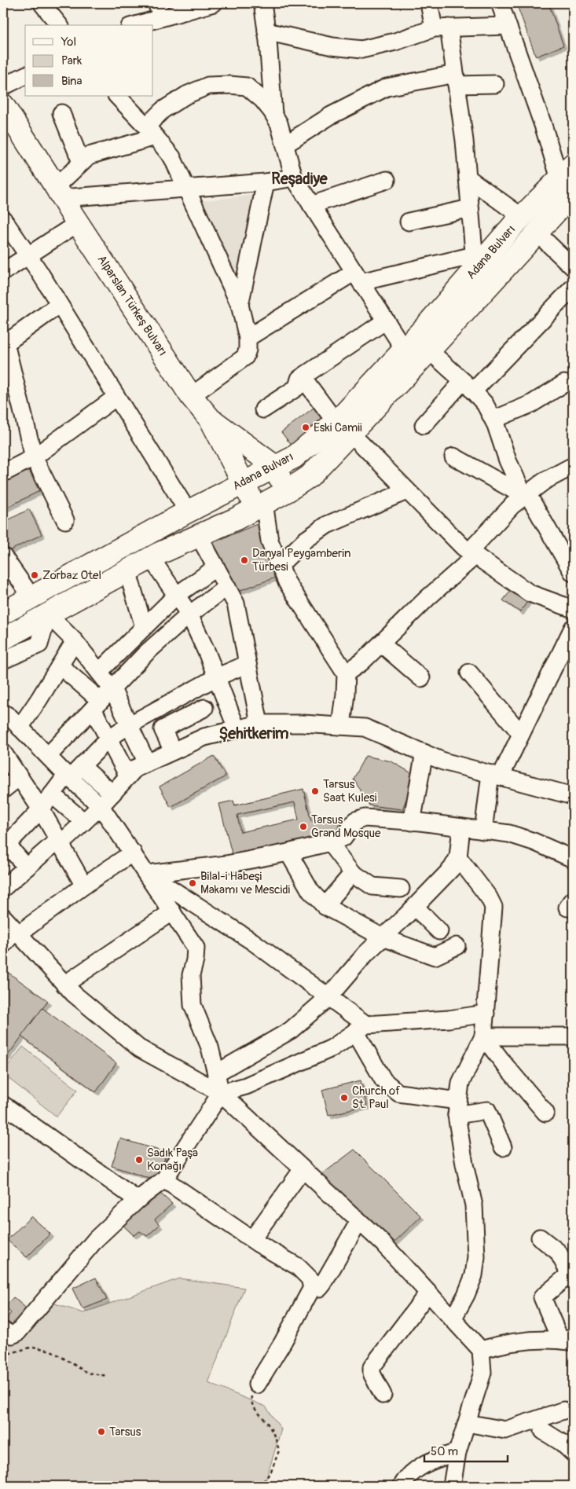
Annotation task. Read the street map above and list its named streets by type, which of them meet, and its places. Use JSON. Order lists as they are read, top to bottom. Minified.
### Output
{"streets":{"main road":["Adana Bulvarı","Alparslan Türkeş Bulvarı"]},"crossings":[["Adana Bulvarı","Alparslan Türkeş Bulvarı"]],"districts":["Reşadiye","Şehitkerim"],"places":["Eski Camii","Danyal Peygamberin Türbesi","Zorbaz Otel","Tarsus Saat Kulesi","Tarsus Grand Mosque","Bilal-i Habeşi Makamı ve Mescidi","Church of St. Paul","Sadık Paşa Konağı","Tarsus"],"legend":["Yol","Park","Bina"],"scale_bar":"50 m"}
